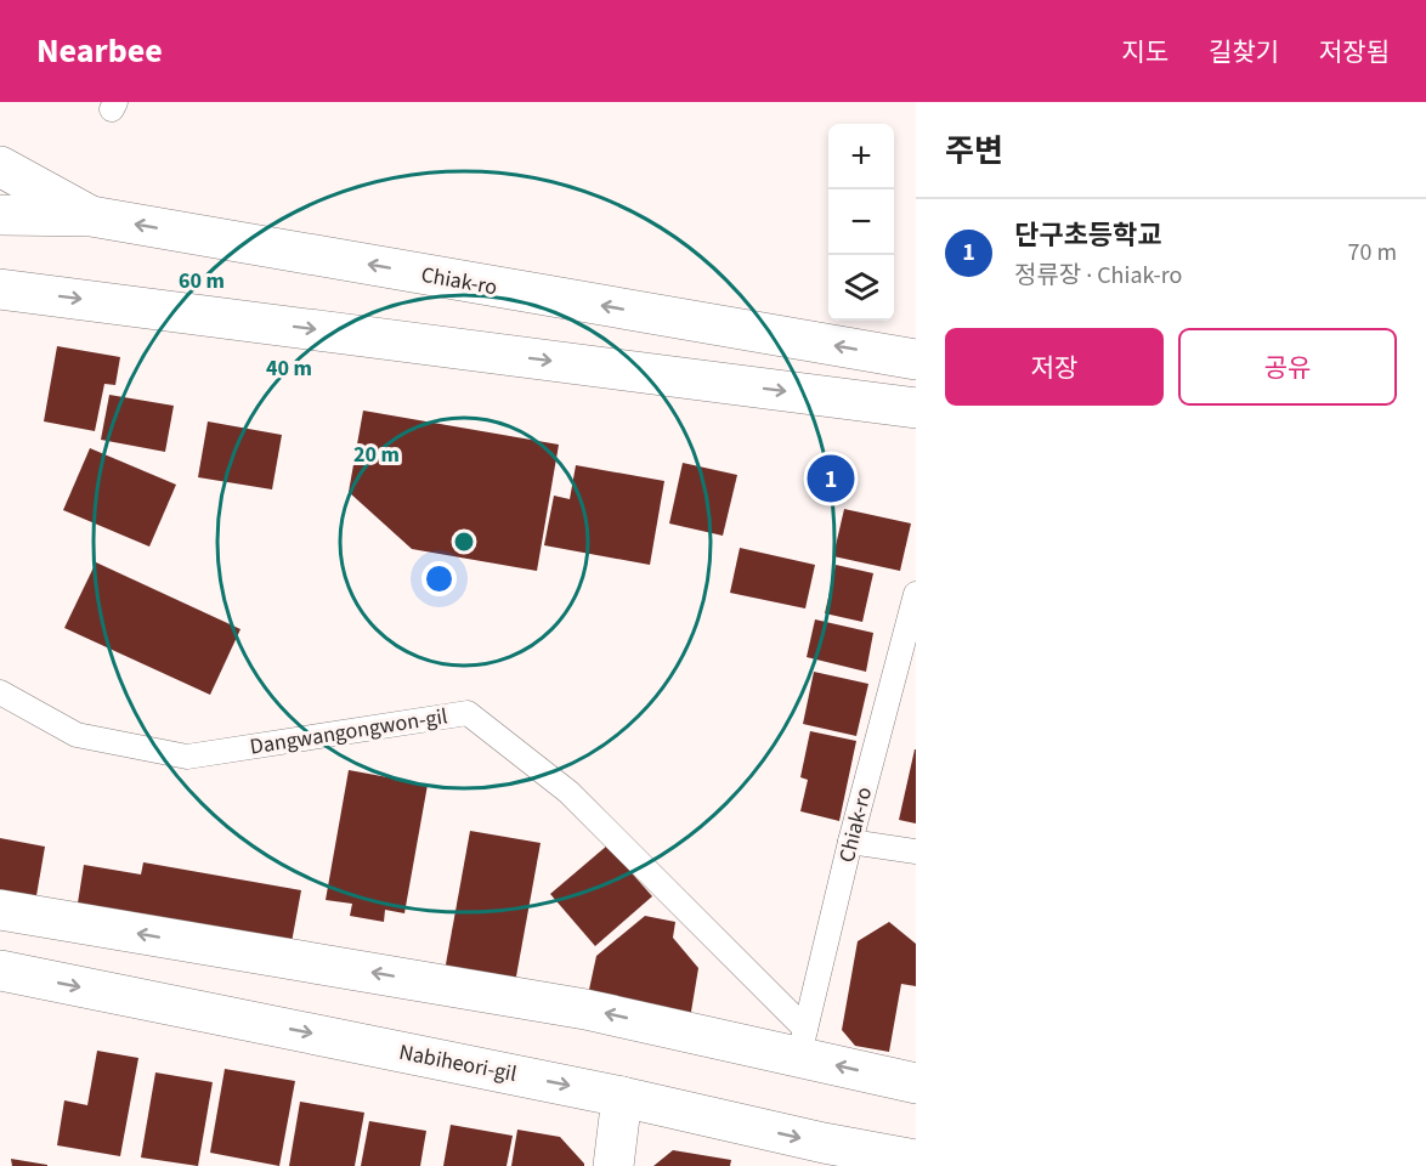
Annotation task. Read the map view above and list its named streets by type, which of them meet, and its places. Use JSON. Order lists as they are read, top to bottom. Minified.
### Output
{"streets":{"street":["Chiak-ro","Nabiheori-gil"],"lane":["Dangwangongwon-gil"]},"crossings":[["Chiak-ro","Dangwangongwon-gil"]],"page":{"header":"Nearbee","nav":["지도","길찾기","저장됨"],"heading":"주변","map_buttons":["+","−"],"list":[{"mark":"1","name":"단구초등학교","note":"정류장 · Chiak-ro","value":"70 m"}],"buttons":["저장","공유"],"pins":"1"},"rings":["60 m","40 m","20 m"]}
